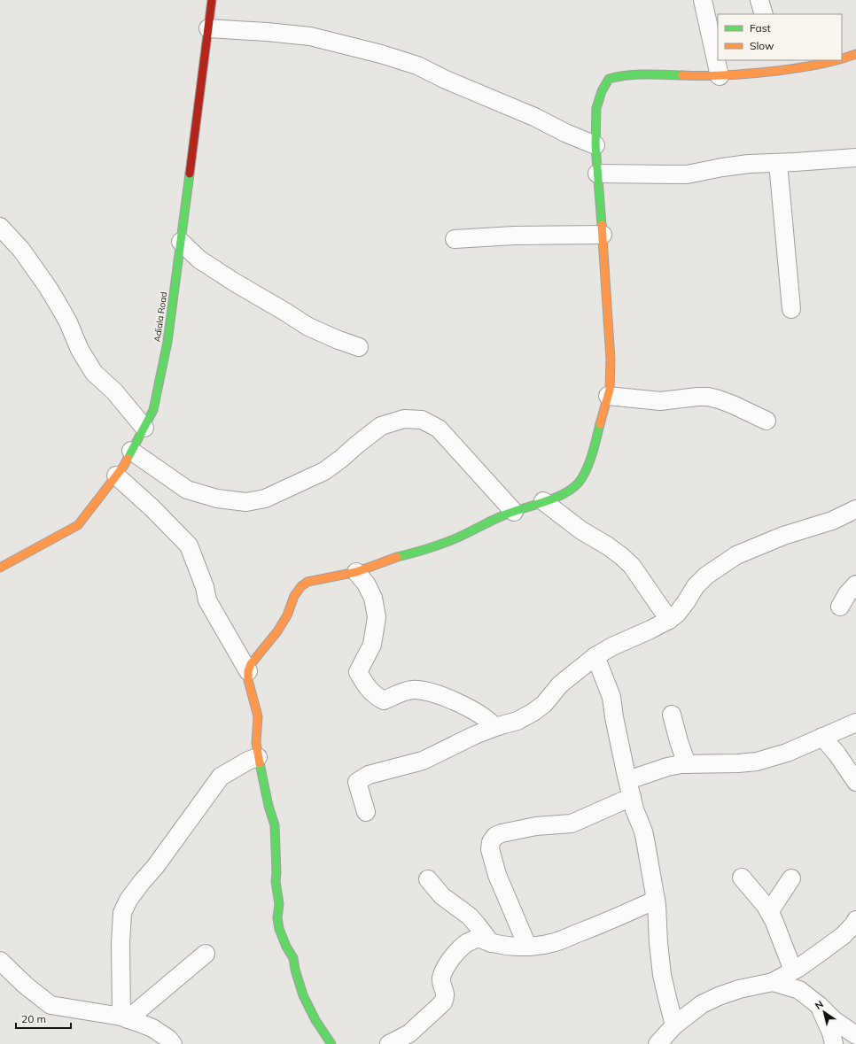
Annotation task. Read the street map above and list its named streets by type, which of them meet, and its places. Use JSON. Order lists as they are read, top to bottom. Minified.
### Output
{"streets":{"street":["Adiala Road"]},"legend":["Fast","Slow"],"scale_bar":"20 m","north":"top left"}
